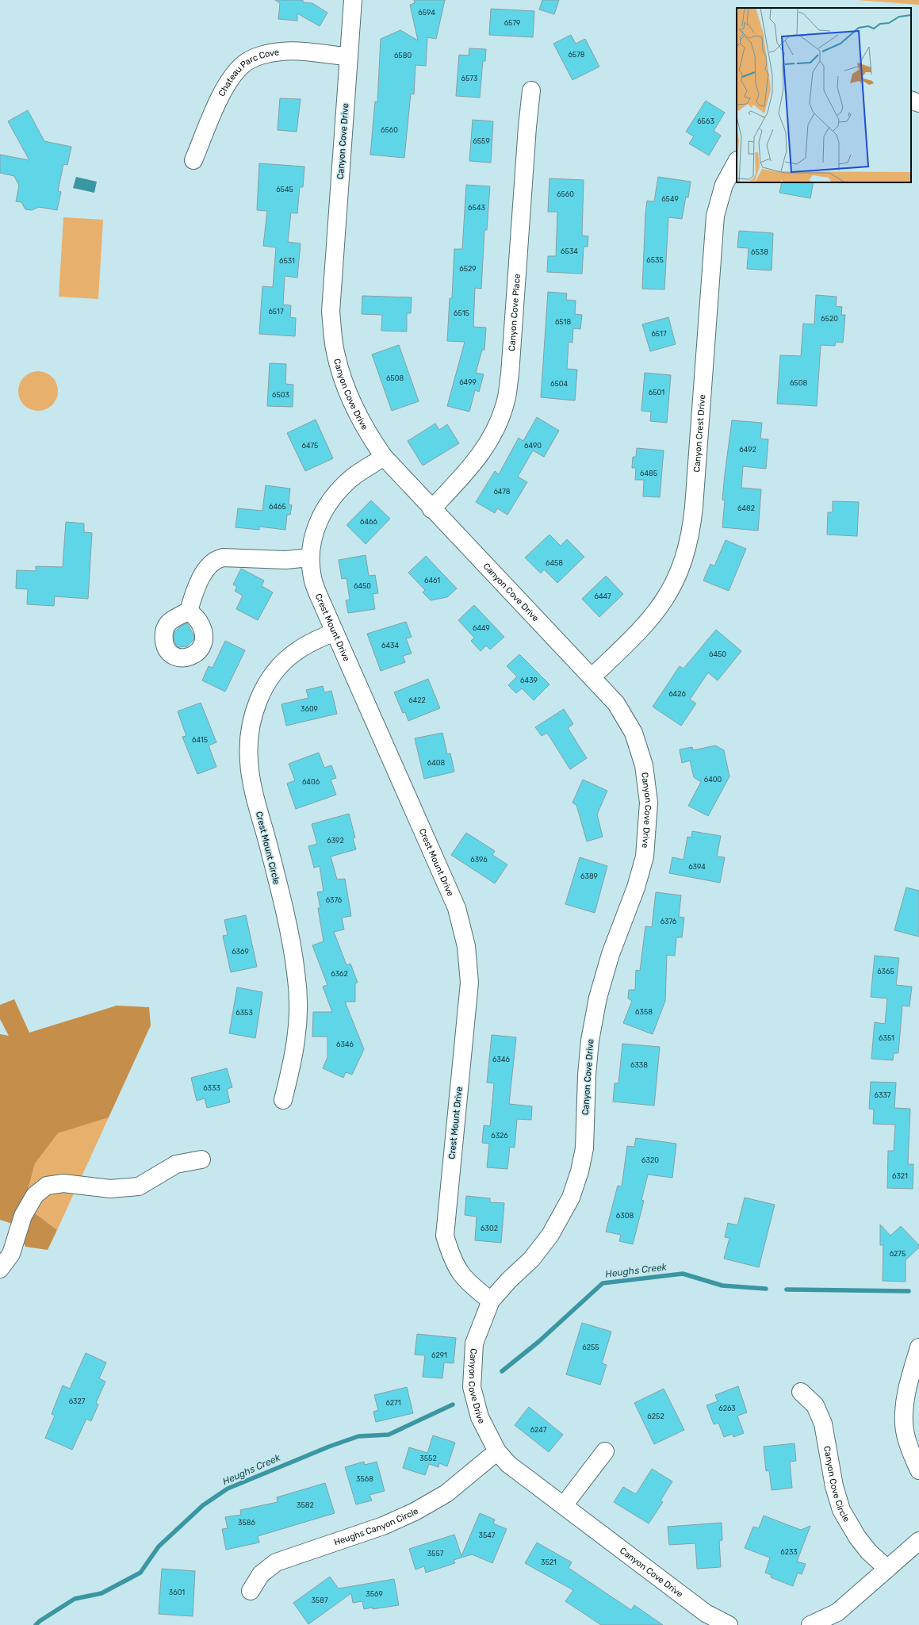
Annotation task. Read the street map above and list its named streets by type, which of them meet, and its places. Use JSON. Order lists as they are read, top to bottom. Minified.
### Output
{"streets":{"street":["Chateau Parc Cove","Canyon Cove Drive","Canyon Cove Place","Canyon Crest Drive","Crest Mount Drive","Crest Mount Circle","Canyon Cove Circle","Heughs Canyon Circle"]},"crossings":[["Chateau Parc Cove","Canyon Cove Drive"],["Canyon Cove Drive","Canyon Cove Place"],["Canyon Cove Drive","Canyon Crest Drive"],["Canyon Cove Drive","Crest Mount Drive"],["Canyon Cove Drive","Heughs Canyon Circle"],["Crest Mount Drive","Crest Mount Circle"]],"water":["Heughs Creek"],"house_numbers":["6594","6579","6578","6580","6573","6563","6560","6559","6545","6560","6549","6543","6534","6538","6535","6531","6529","6517","6515","6520","6518","6517","6508","6499","6508","6504","6501","6503","6475","6490","6492","6485","6478","6465","6482","6466","6458","6461","6450","6447","6449","6434","6450","6439","6426","6422","3609","6415","6408","6400","6406","6392","6396","6394","6389","6376","6376","6369","6365","6362","6358","6353","6351","6346","6346","6338","6333","6337","6326","6320","6321","6308","6302","6275","6255","6291","6327","6271","6263","6252","6247","3552","3568","3582","3586","3547","6233","3557","3521","3601","3569","3587"]}
